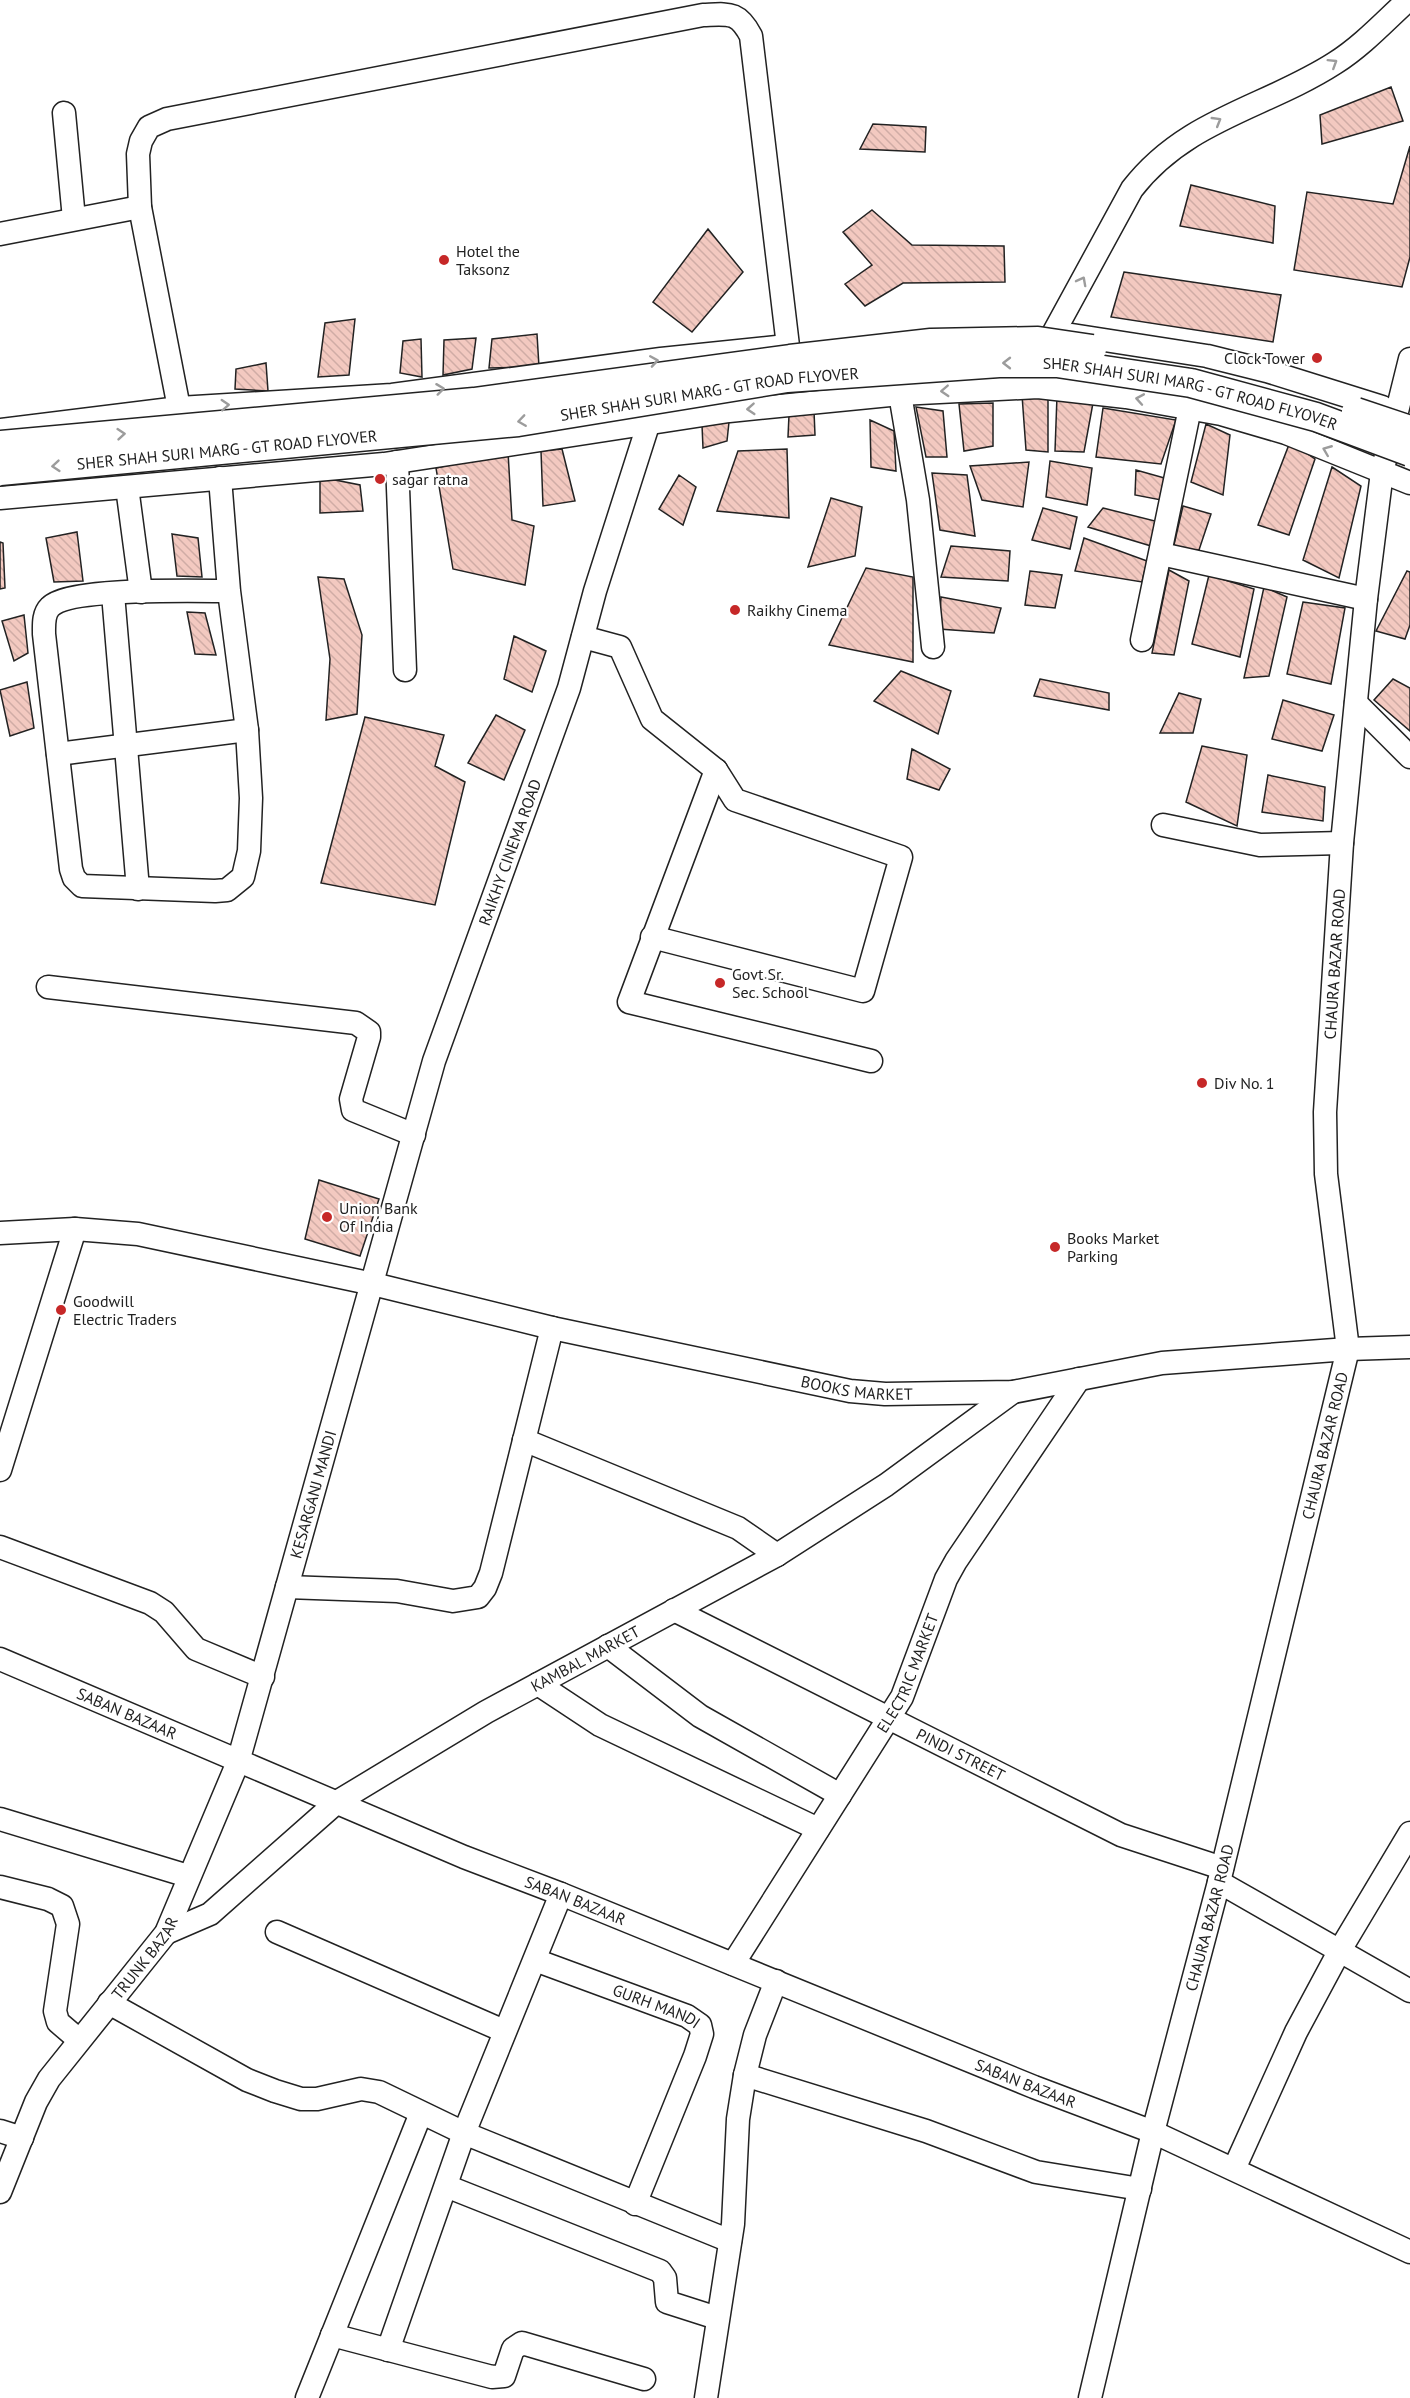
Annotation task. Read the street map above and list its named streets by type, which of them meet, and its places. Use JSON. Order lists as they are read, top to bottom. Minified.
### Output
{"streets":{"main road":["SHER SHAH SURI MARG - GT ROAD FLYOVER"],"street":["RAIKHY CINEMA ROAD","CHAURA BAZAR ROAD","BOOKS MARKET","KESARGANJ MANDI","KAMBAL MARKET","ELECTRIC MARKET","SABAN BAZAAR","PINDI STREET","TRUNK BAZAR","GURH MANDI"]},"crossings":[["SHER SHAH SURI MARG - GT ROAD FLYOVER","CHAURA BAZAR ROAD"],["RAIKHY CINEMA ROAD","BOOKS MARKET"],["RAIKHY CINEMA ROAD","KESARGANJ MANDI"],["CHAURA BAZAR ROAD","BOOKS MARKET"],["CHAURA BAZAR ROAD","SABAN BAZAAR"],["CHAURA BAZAR ROAD","PINDI STREET"],["BOOKS MARKET","KESARGANJ MANDI"],["BOOKS MARKET","KAMBAL MARKET"],["BOOKS MARKET","ELECTRIC MARKET"],["KESARGANJ MANDI","TRUNK BAZAR"],["KAMBAL MARKET","SABAN BAZAAR"],["KAMBAL MARKET","PINDI STREET"],["KAMBAL MARKET","TRUNK BAZAR"],["ELECTRIC MARKET","SABAN BAZAAR"],["ELECTRIC MARKET","PINDI STREET"],["SABAN BAZAAR","TRUNK BAZAR"]],"places":["Hotel the Taksonz","Clock Tower","sagar ratna","Raikhy Cinema","Govt Sr. Sec. School","Div No. 1","Union Bank Of India","Books Market Parking","Goodwill Electric Traders"]}
